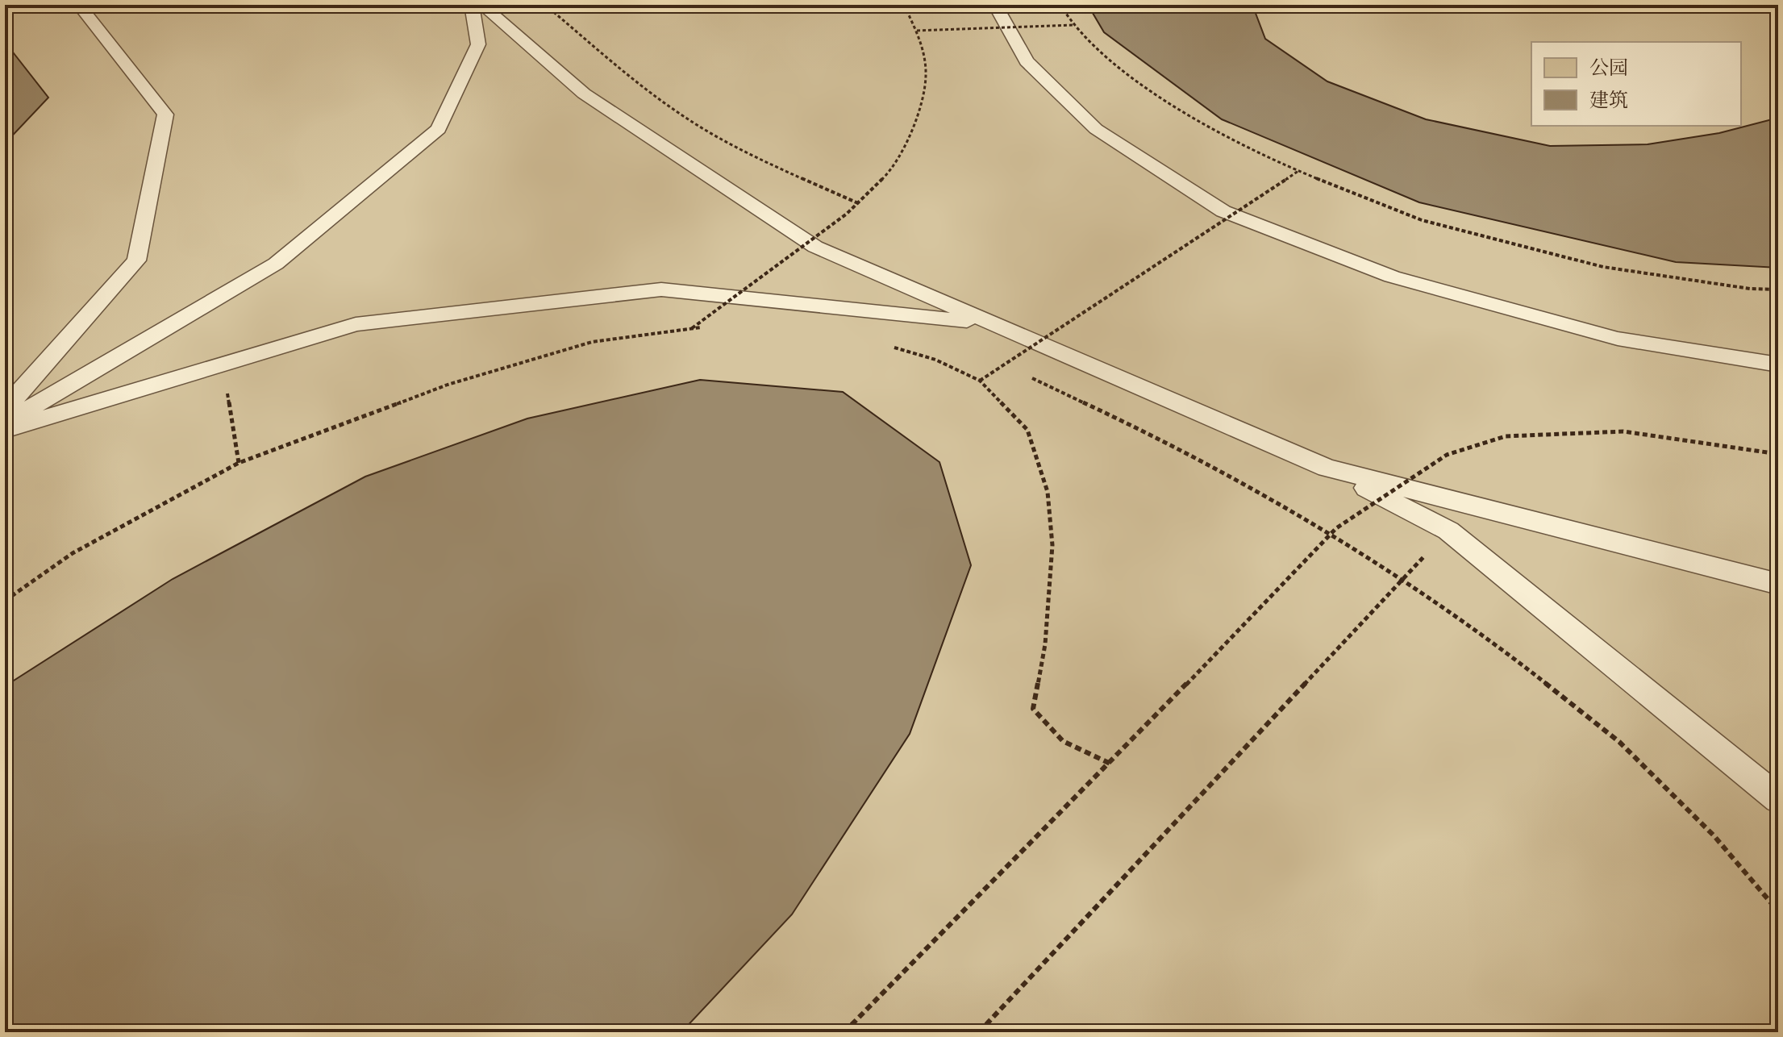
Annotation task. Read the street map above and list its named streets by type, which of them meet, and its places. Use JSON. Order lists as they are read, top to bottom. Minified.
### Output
{"legend":["公园","建筑"]}
